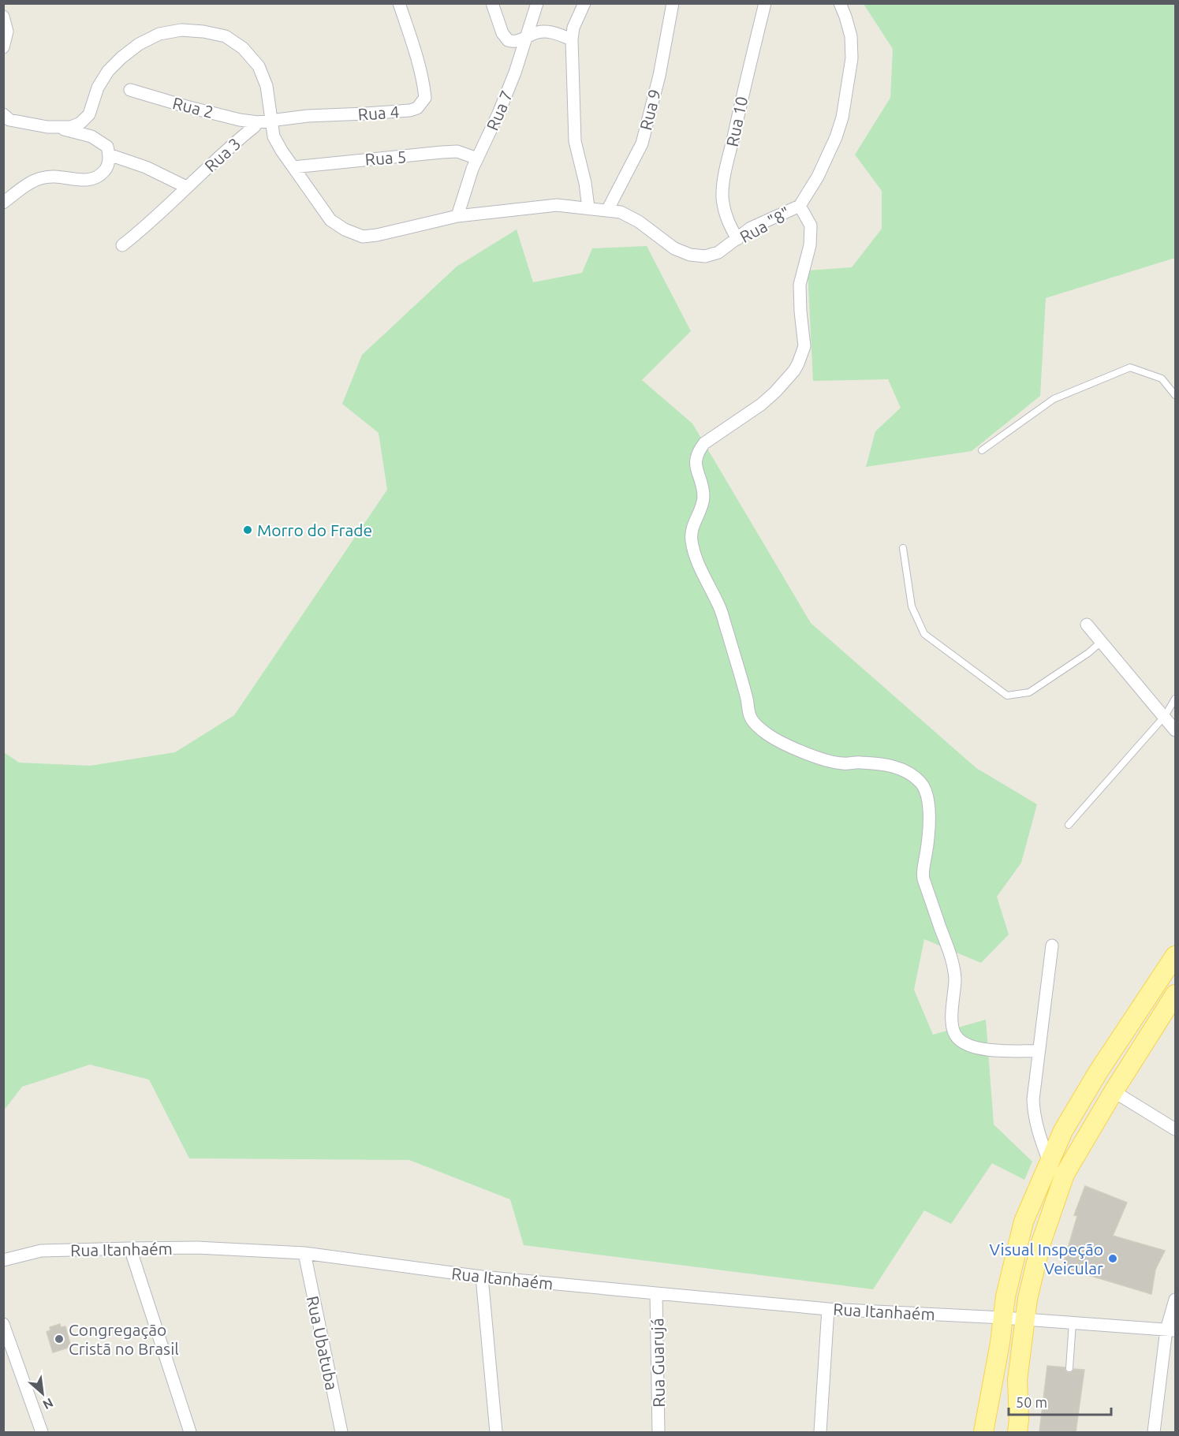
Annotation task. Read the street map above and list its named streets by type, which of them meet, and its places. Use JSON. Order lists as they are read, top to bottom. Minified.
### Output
{"streets":{"street":["Rua 2","Rua 9","Rua 7","Rua 4","Rua 10","Rua 3","Rua 5","Rua \"8\"","Rua Itanhaém","Rua Ubatuba","Rua Guarujá"]},"crossings":[["Rua 2","Rua 4"],["Rua 2","Rua 3"],["Rua 9","Rua \"8\""],["Rua 7","Rua 5"],["Rua 7","Rua \"8\""],["Rua 4","Rua 3"],["Rua 4","Rua \"8\""],["Rua 10","Rua \"8\""],["Rua 5","Rua \"8\""],["Rua Itanhaém","Rua Ubatuba"],["Rua Itanhaém","Rua Guarujá"]],"places":["Morro do Frade","Visual Inspeção Veicular","Congregação Cristã no Brasil"],"scale_bar":"50 m","north":"bottom right"}
